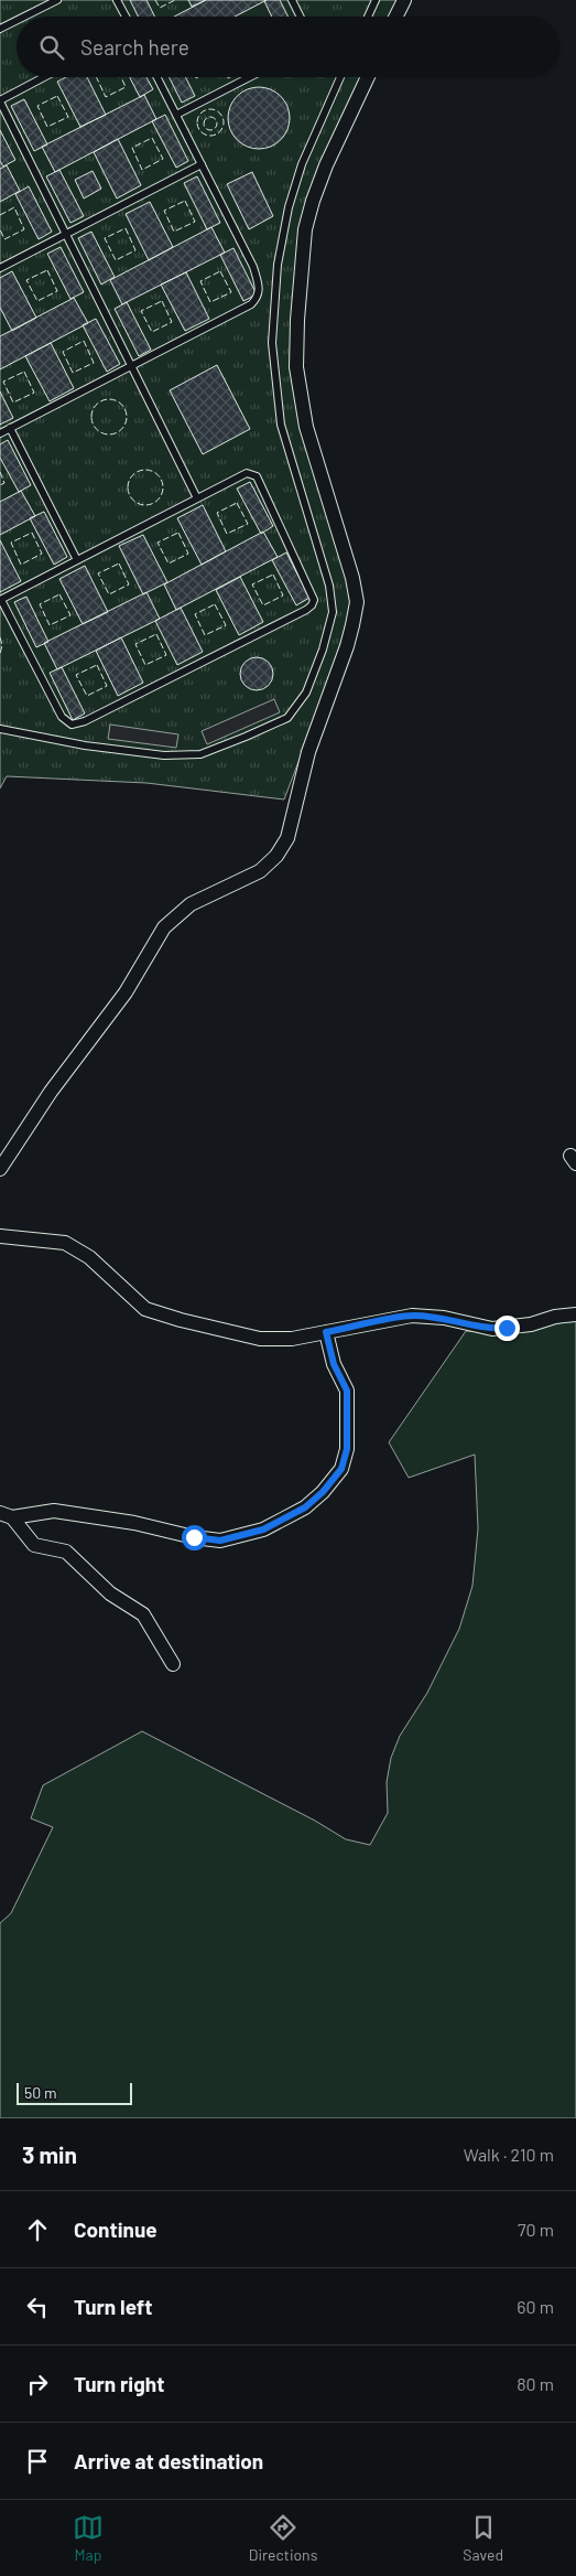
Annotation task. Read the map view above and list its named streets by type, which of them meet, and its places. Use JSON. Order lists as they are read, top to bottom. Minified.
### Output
{"scale_bar":"50 m","page":{"search":"Search here","scale":"50 m","heading":["3 min","Walk · 210 m"],"list":[["Continue","70 m"],["Turn left","60 m"],["Turn right","80 m"],"Arrive at destination"],"nav":["Map","Directions","Saved"]}}
